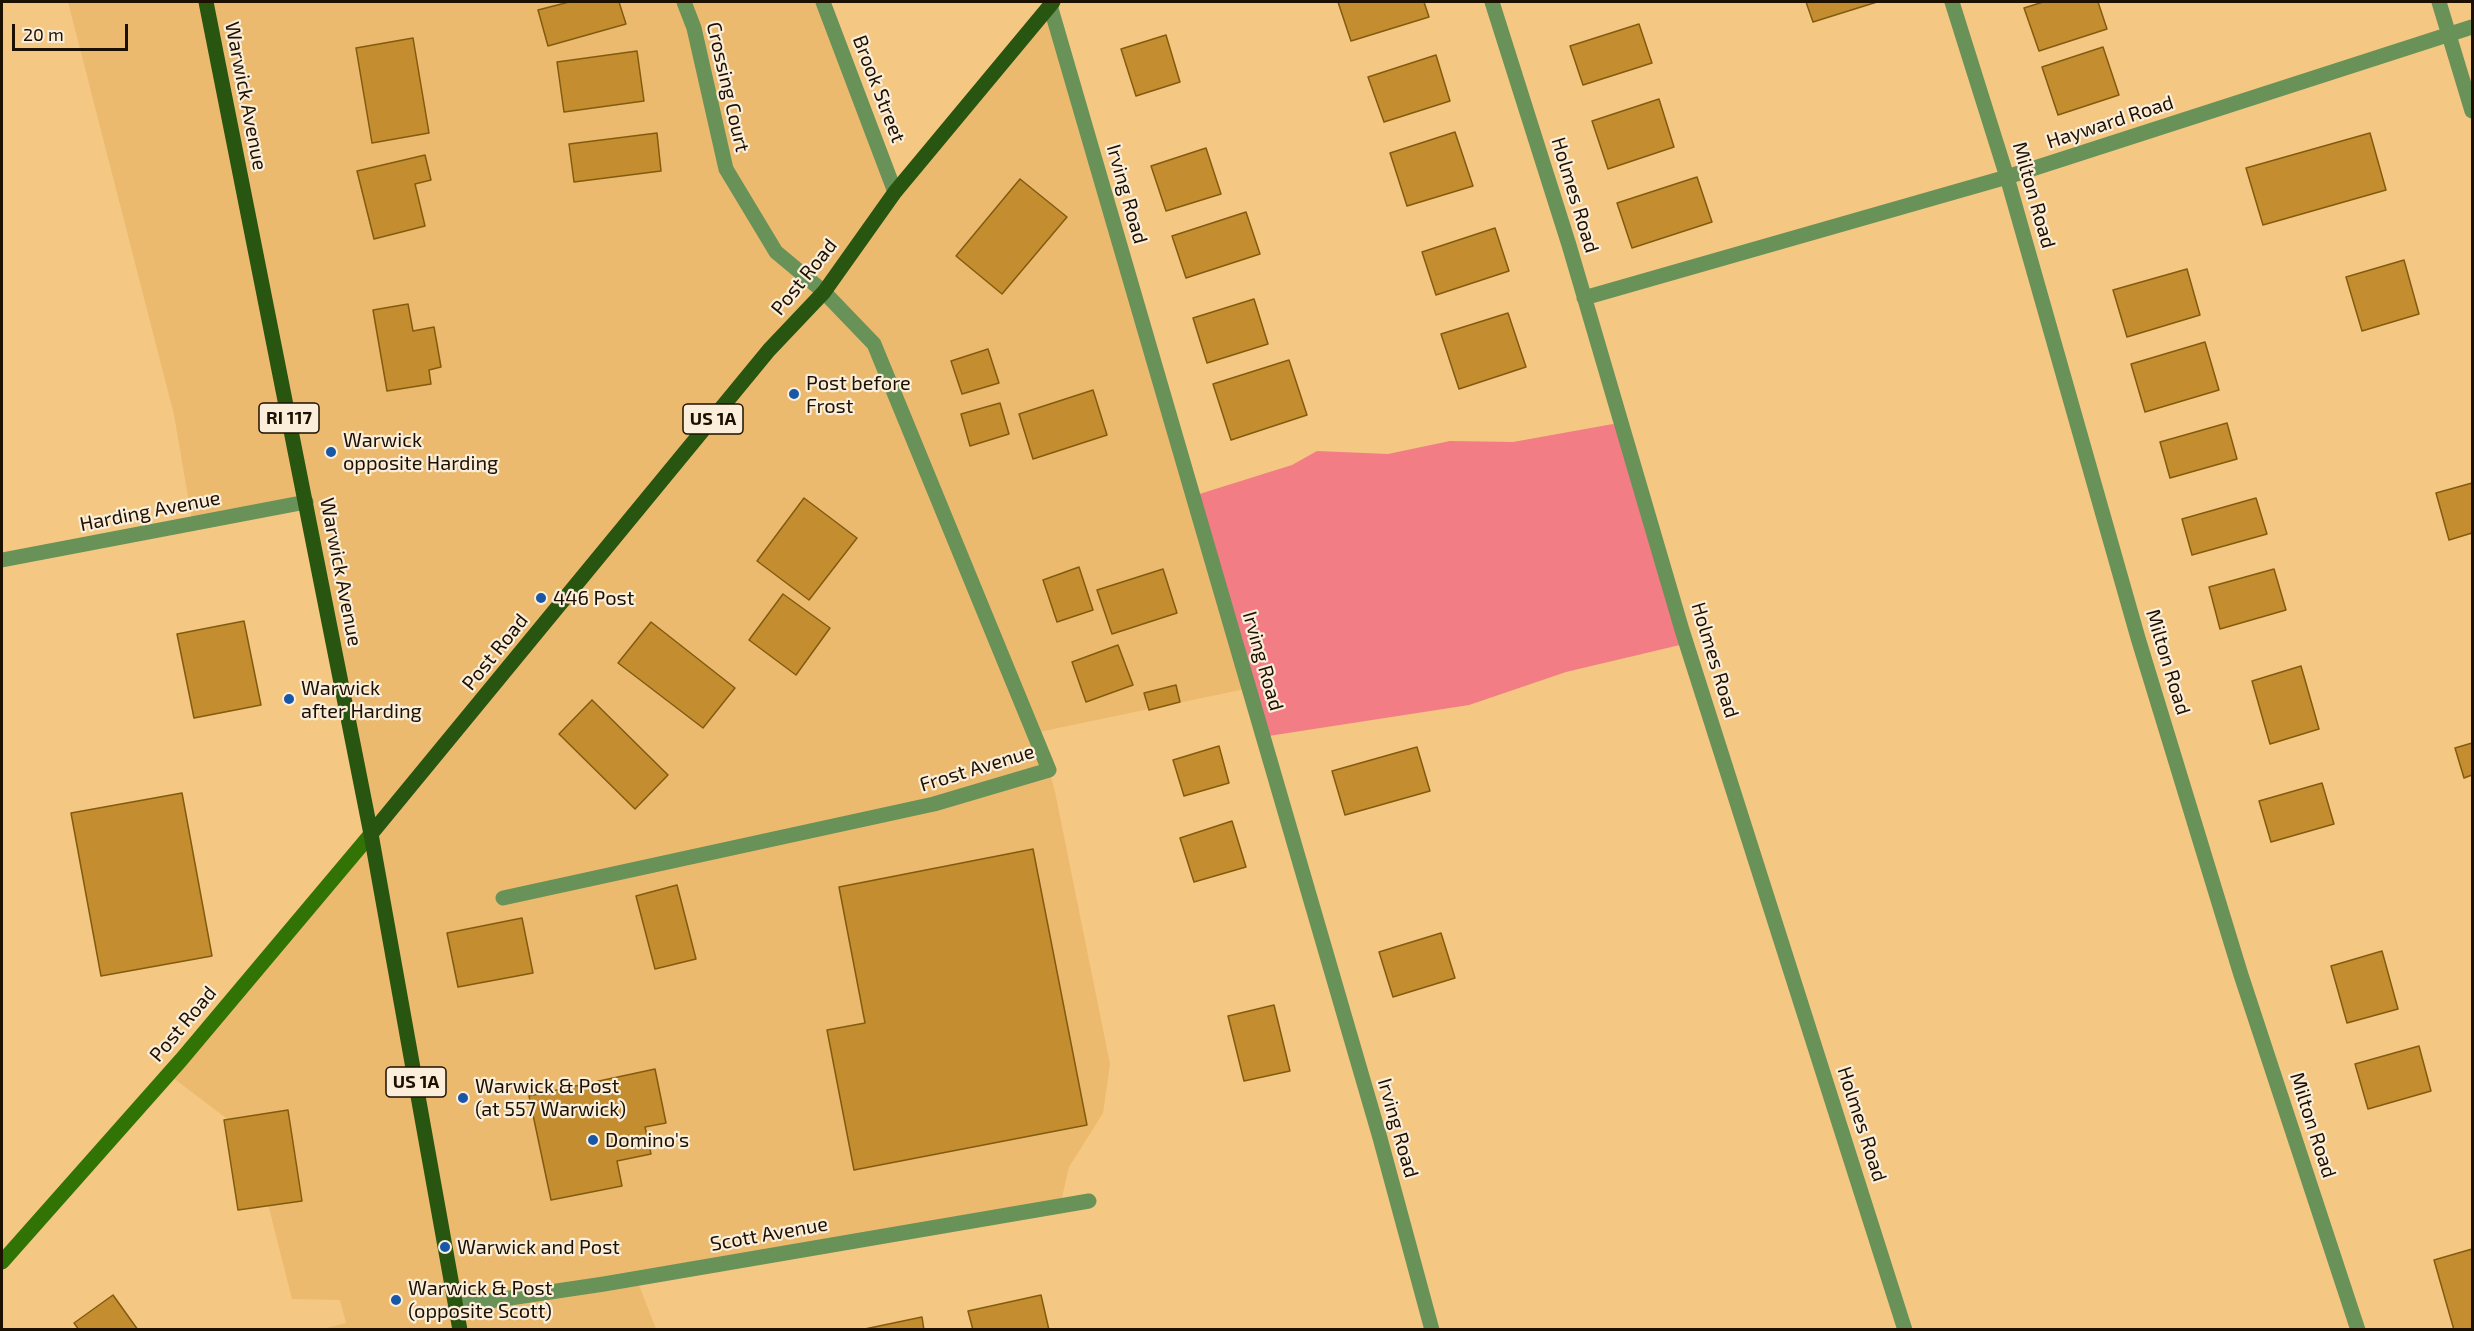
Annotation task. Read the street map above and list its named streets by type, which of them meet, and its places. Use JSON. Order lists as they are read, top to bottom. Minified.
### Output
{"streets":{"main road":["Warwick Avenue","Post Road","RI 117","US 1A"],"street":["Crossing Court","Brook Street","Hayward Road","Irving Road","Holmes Road","Milton Road","Harding Avenue","Frost Avenue","Scott Avenue"]},"crossings":[["Crossing Court","Post Road"],["Crossing Court","Frost Avenue"],["Brook Street","Post Road"],["Warwick Avenue","Post Road"],["Warwick Avenue","Harding Avenue"],["Warwick Avenue","Scott Avenue"],["Hayward Road","Holmes Road"],["Hayward Road","Milton Road"],["Irving Road","Post Road"],["Post Road","Frost Avenue"]],"places":["Post before Frost","Warwick opposite Harding","446 Post","Warwick after Harding","Warwick & Post (at 557 Warwick)","Domino's","Warwick and Post","Warwick & Post (opposite Scott)"],"scale_bar":"20 m"}
